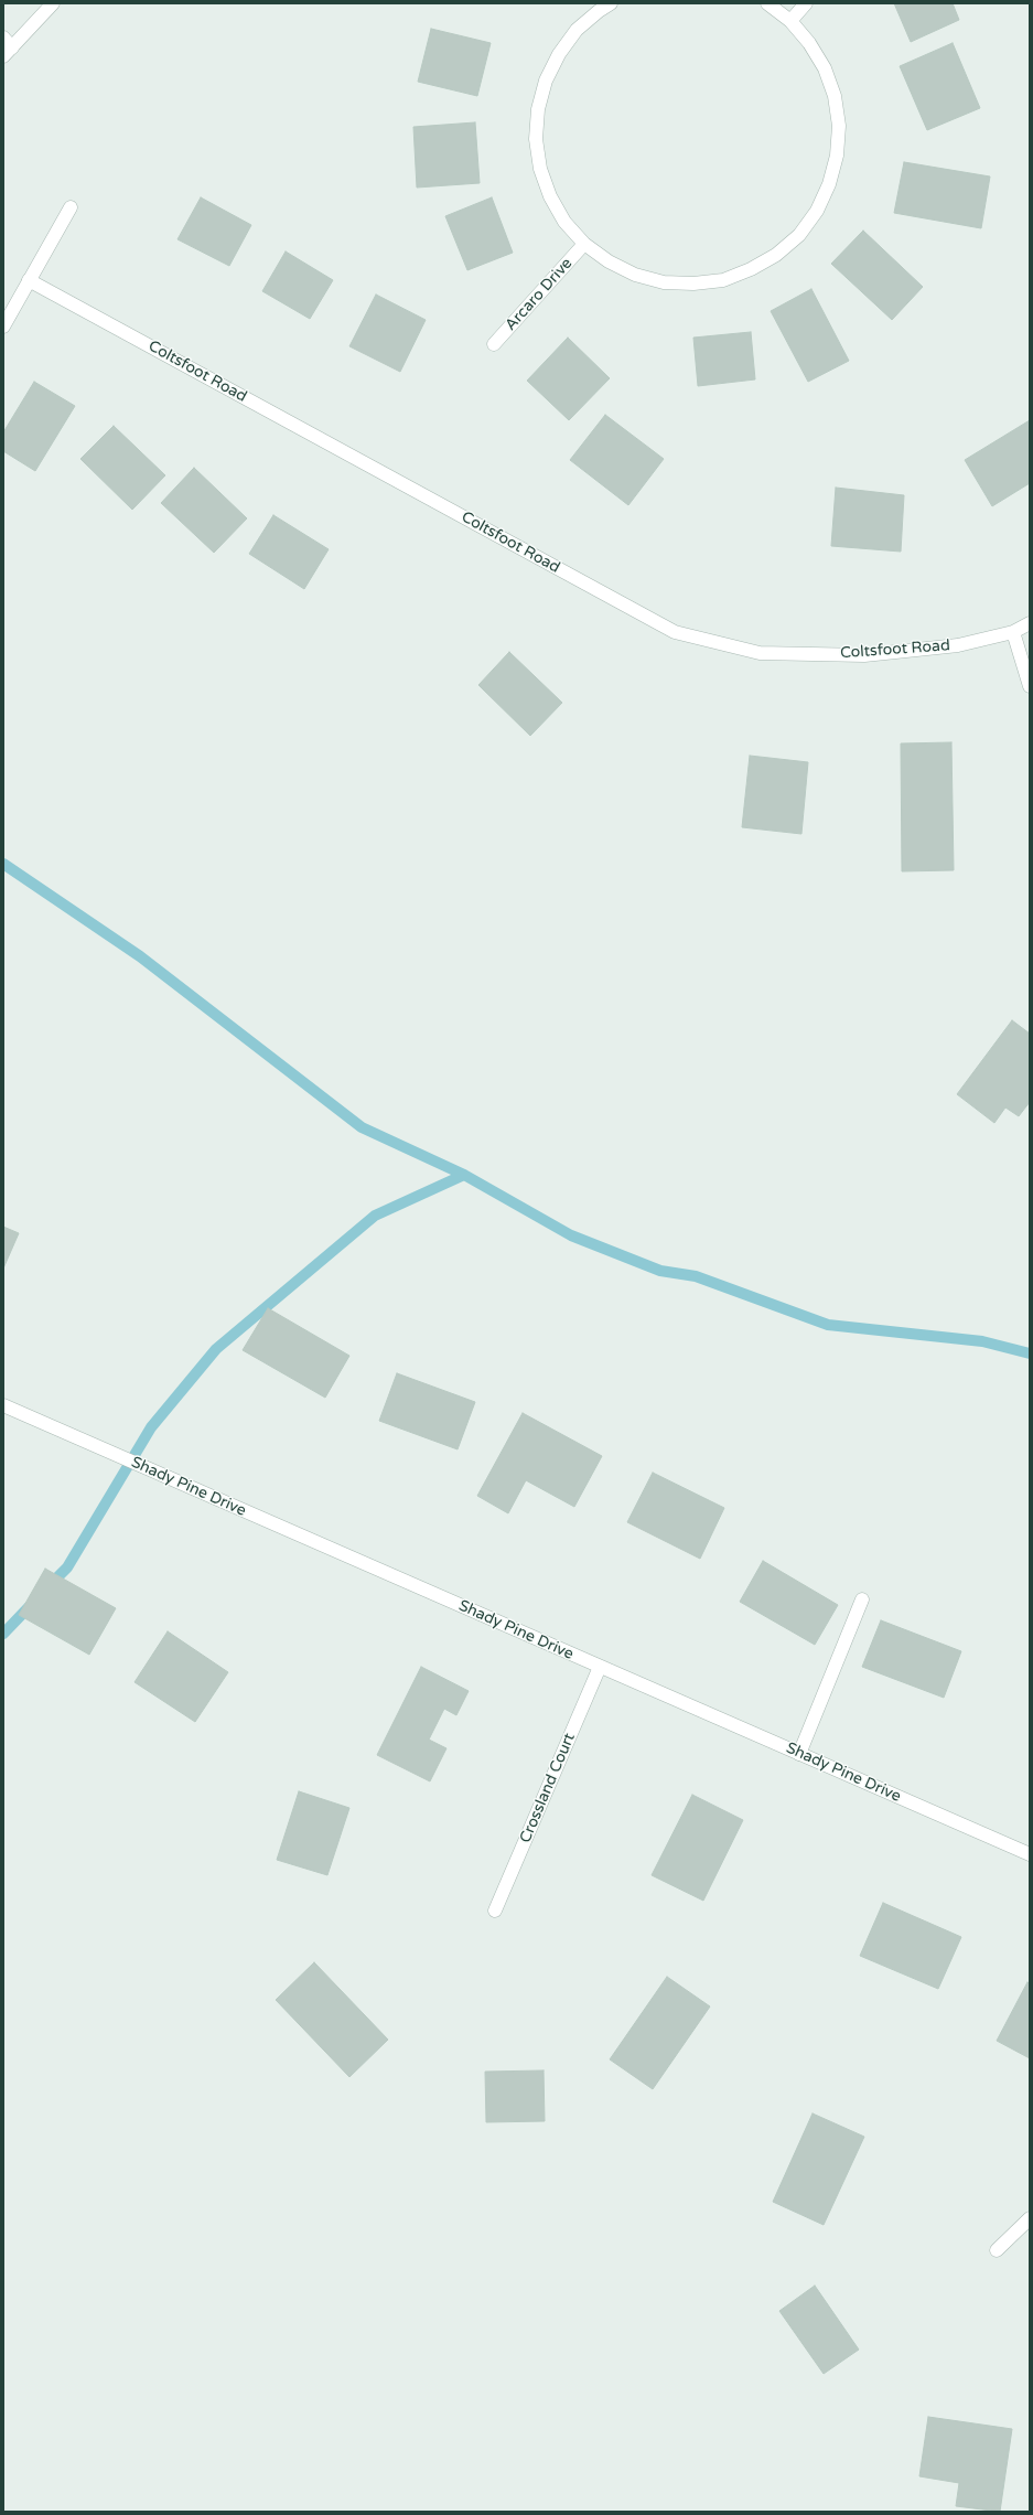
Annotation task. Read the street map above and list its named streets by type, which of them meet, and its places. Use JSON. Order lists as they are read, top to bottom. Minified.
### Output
{"streets":{"street":["Arcaro Drive","Coltsfoot Road","Shady Pine Drive","Crossland Court"]},"crossings":[["Shady Pine Drive","Crossland Court"]]}
